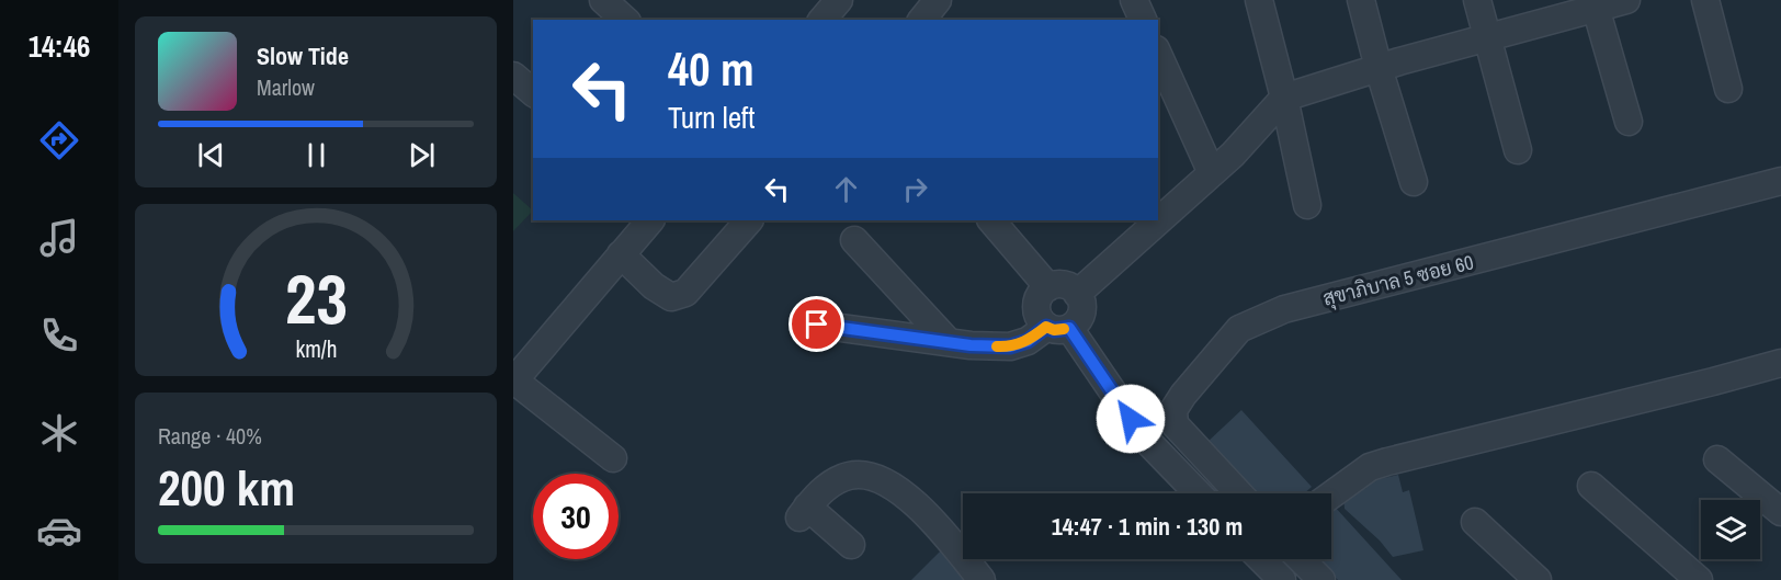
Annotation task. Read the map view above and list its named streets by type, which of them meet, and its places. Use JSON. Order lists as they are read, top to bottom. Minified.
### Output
{"streets":{"street":["สุขาภิบาล 5 ซอย 60"]},"page":{"tabs":"14:46","turn":["40 m","Turn left"],"song":["Slow Tide","Marlow"],"tile":["Range · 40%","200 km"],"limit":"30","trip":"14:47 · 1 min · 130 m","gauge":["23","km/h"]}}
